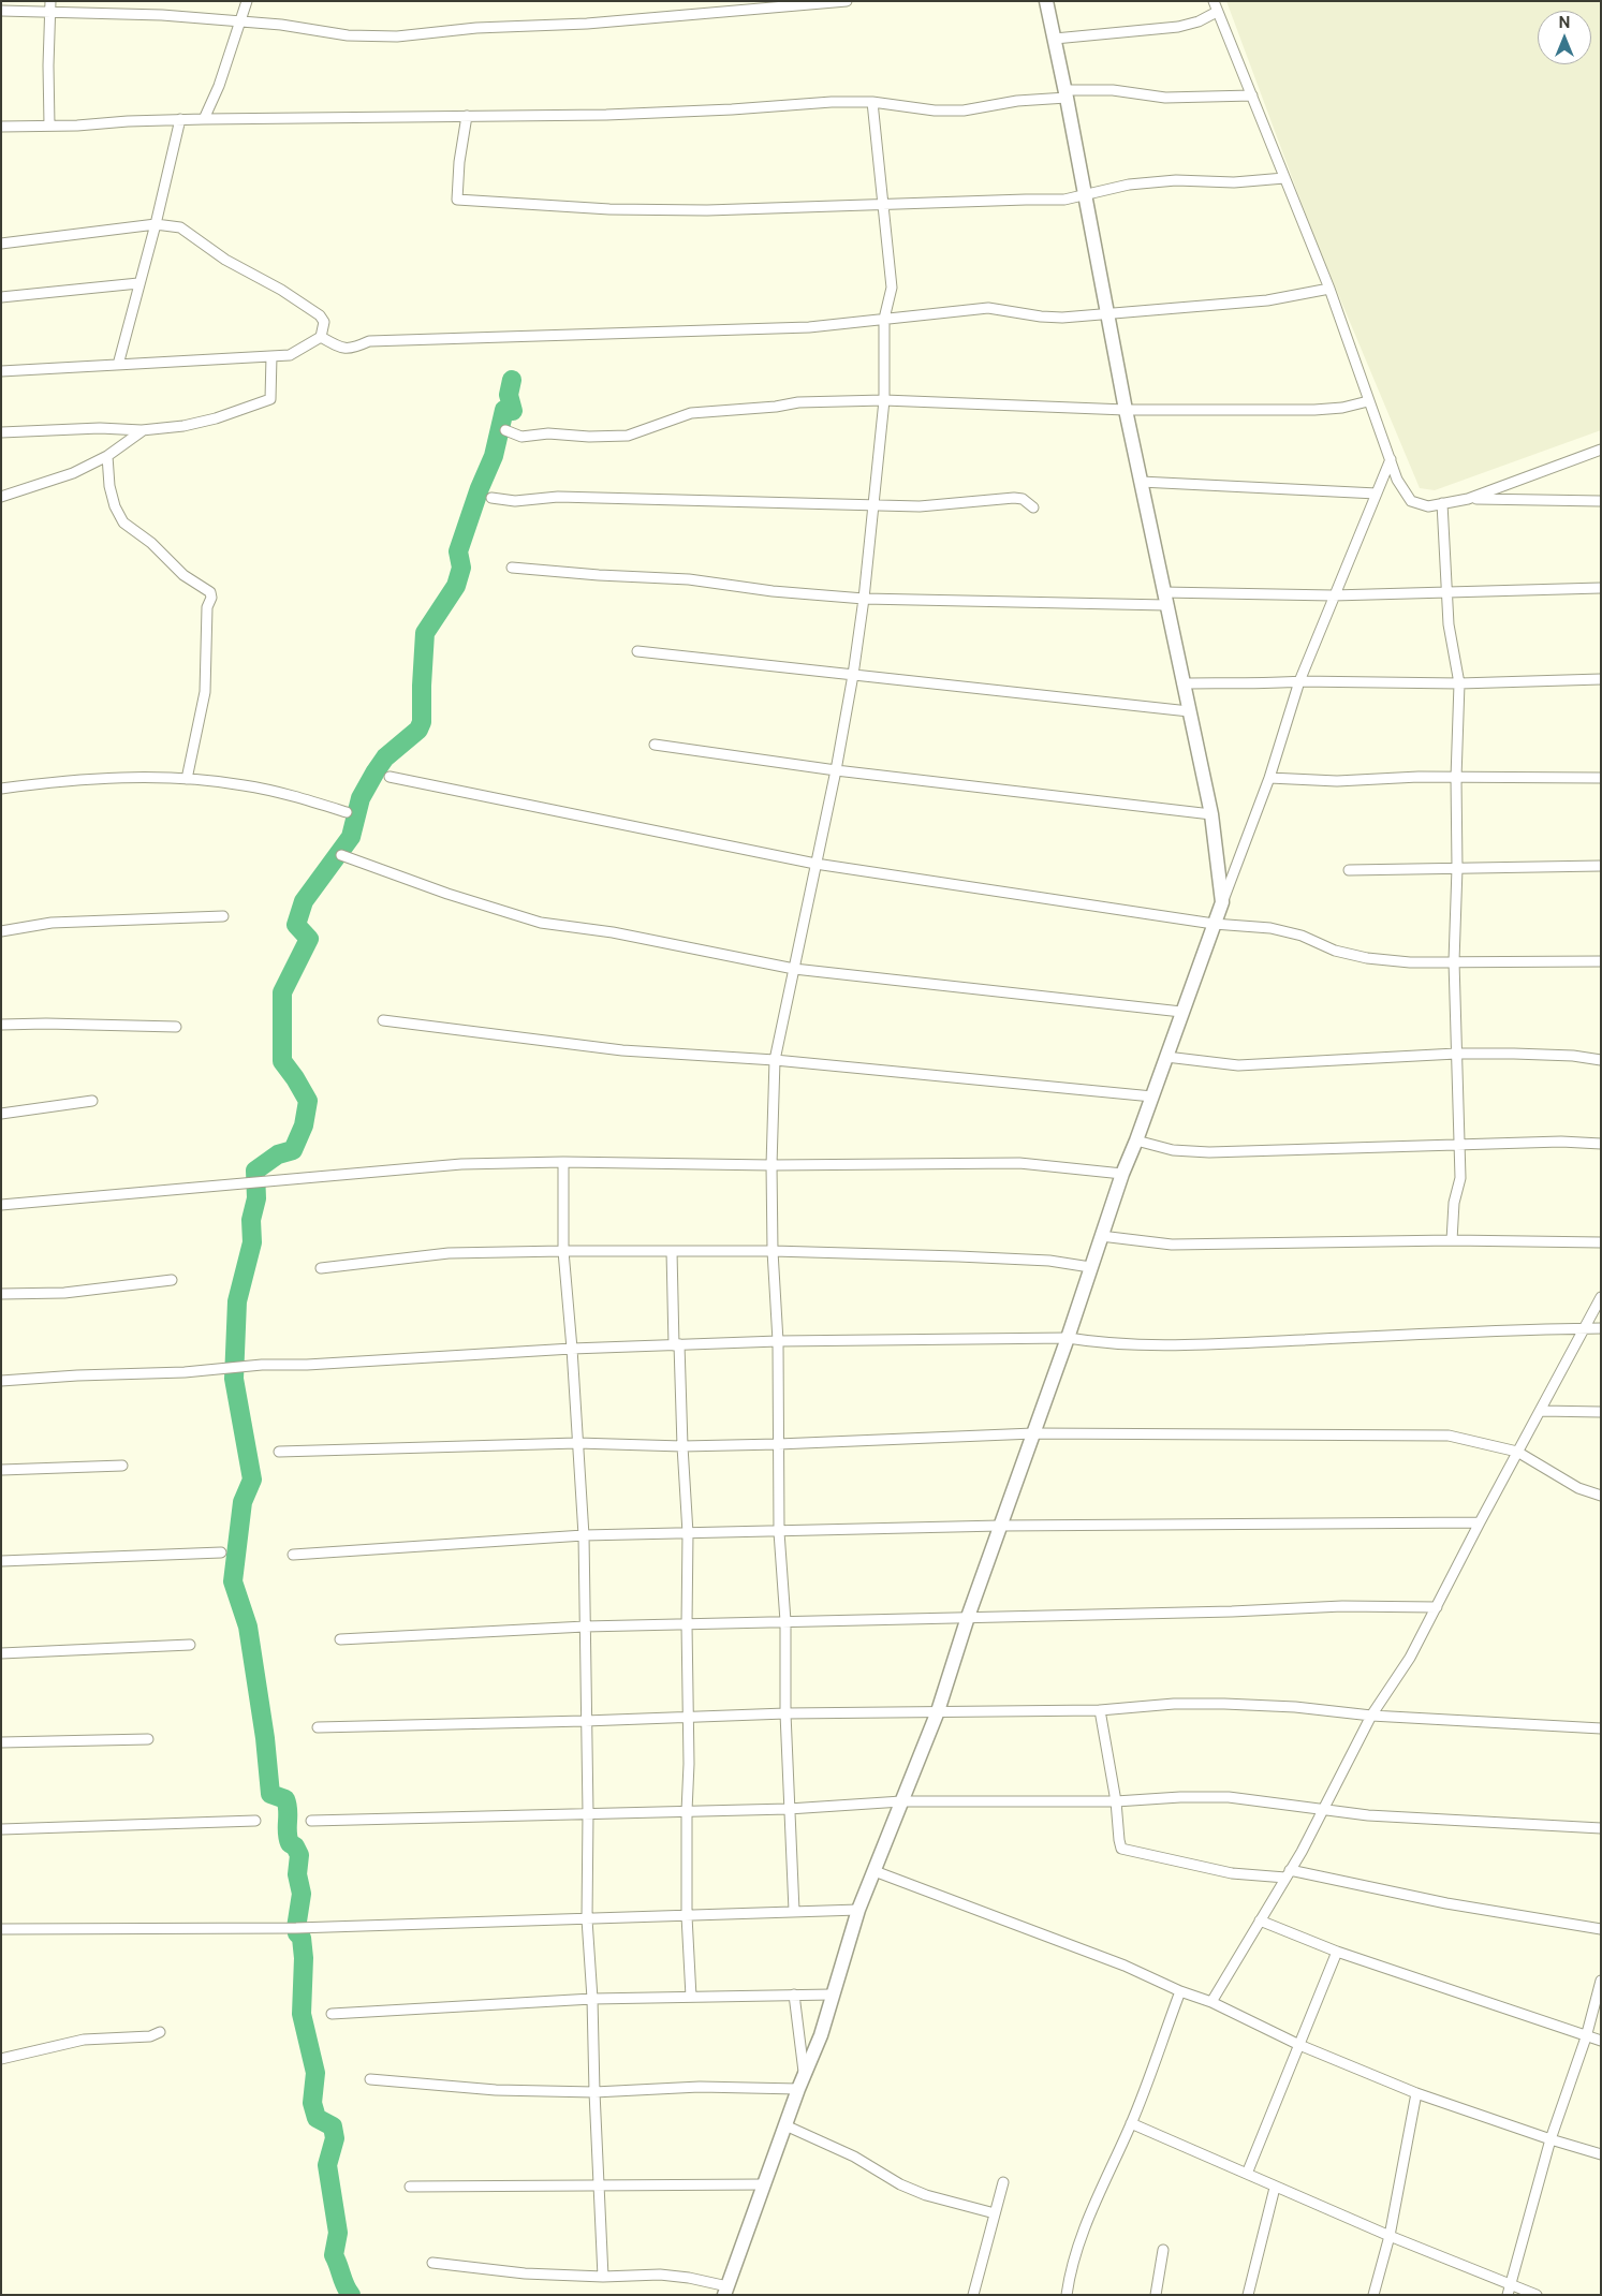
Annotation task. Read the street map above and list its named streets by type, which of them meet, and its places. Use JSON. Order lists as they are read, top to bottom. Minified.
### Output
{"north":"top"}
